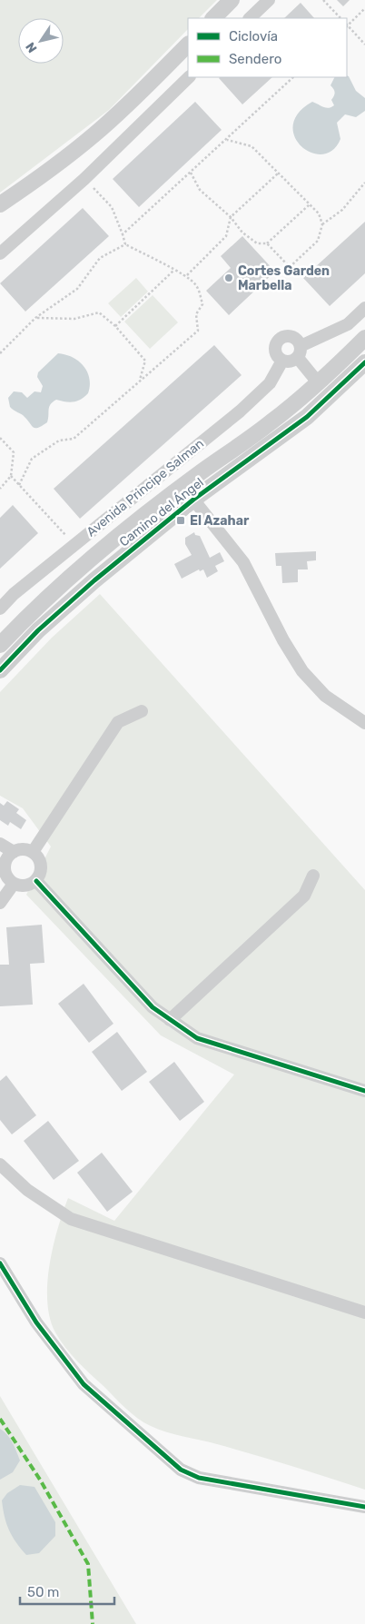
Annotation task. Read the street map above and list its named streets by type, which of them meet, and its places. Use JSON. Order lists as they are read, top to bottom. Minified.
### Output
{"streets":{"street":["Avenida Principe Salman","Camino del Ángel"]},"places":{"other":["Cortes Garden Marbella"],"transit":["El Azahar"]},"legend":["Ciclovía","Sendero"],"scale_bar":"50 m","north":"bottom left"}
